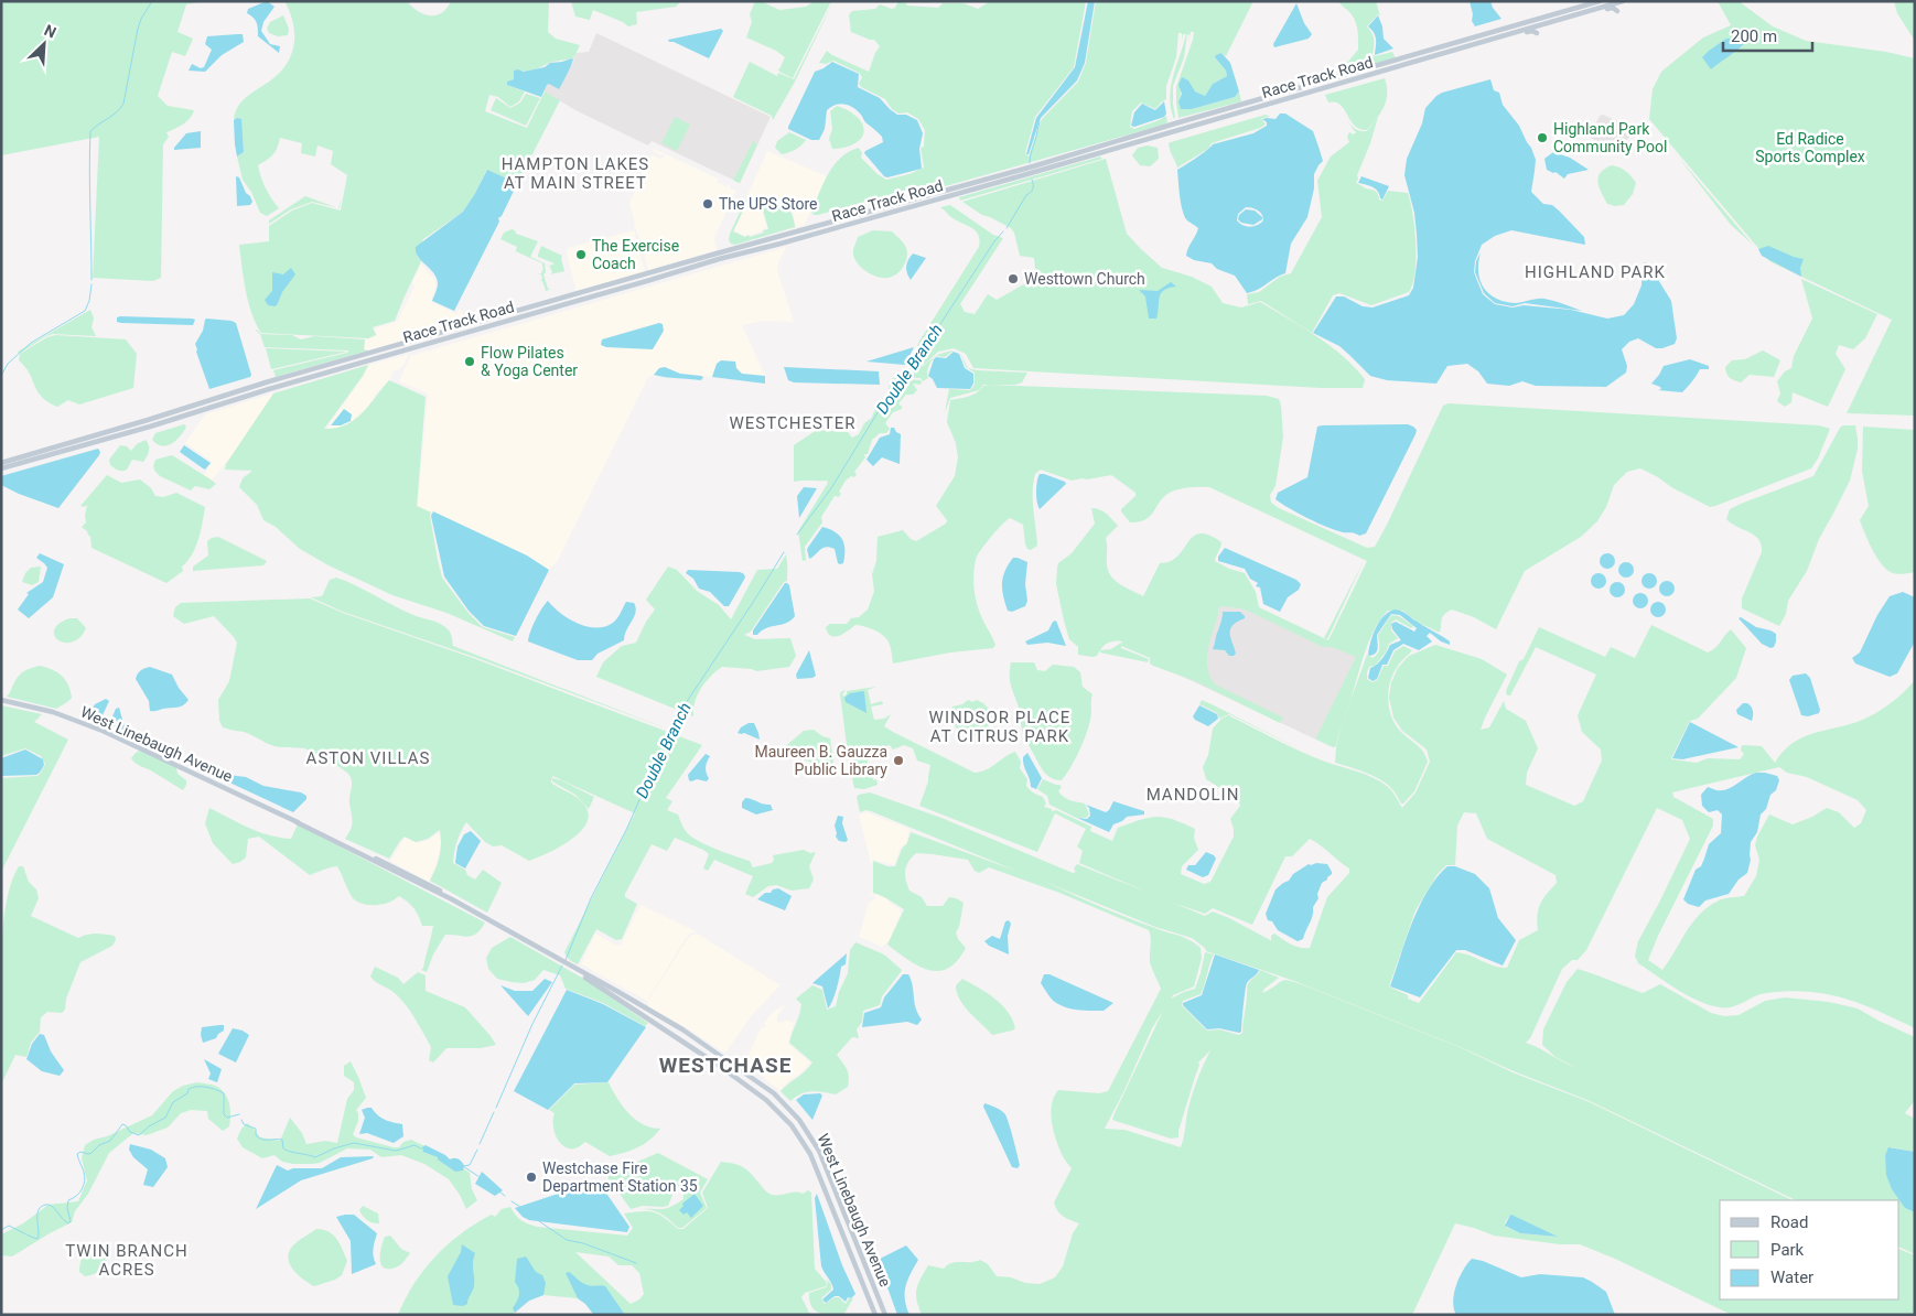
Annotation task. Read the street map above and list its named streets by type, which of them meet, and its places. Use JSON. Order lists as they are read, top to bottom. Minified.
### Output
{"streets":{"main road":["Race Track Road","West Linebaugh Avenue"]},"districts":["HAMPTON LAKES AT MAIN STREET","HIGHLAND PARK","WESTCHESTER","WINDSOR PLACE AT CITRUS PARK","ASTON VILLAS","MANDOLIN","WESTCHASE","TWIN BRANCH ACRES"],"water":["Double Branch"],"parks":["Ed Radice Sports Complex"],"places":["Highland Park Community Pool","The UPS Store","The Exercise Coach","Westtown Church","Flow Pilates & Yoga Center","Maureen B. Gauzza Public Library","Westchase Fire Department Station 35"],"legend":["Road","Park","Water"],"scale_bar":"200 m","north":"top right"}
